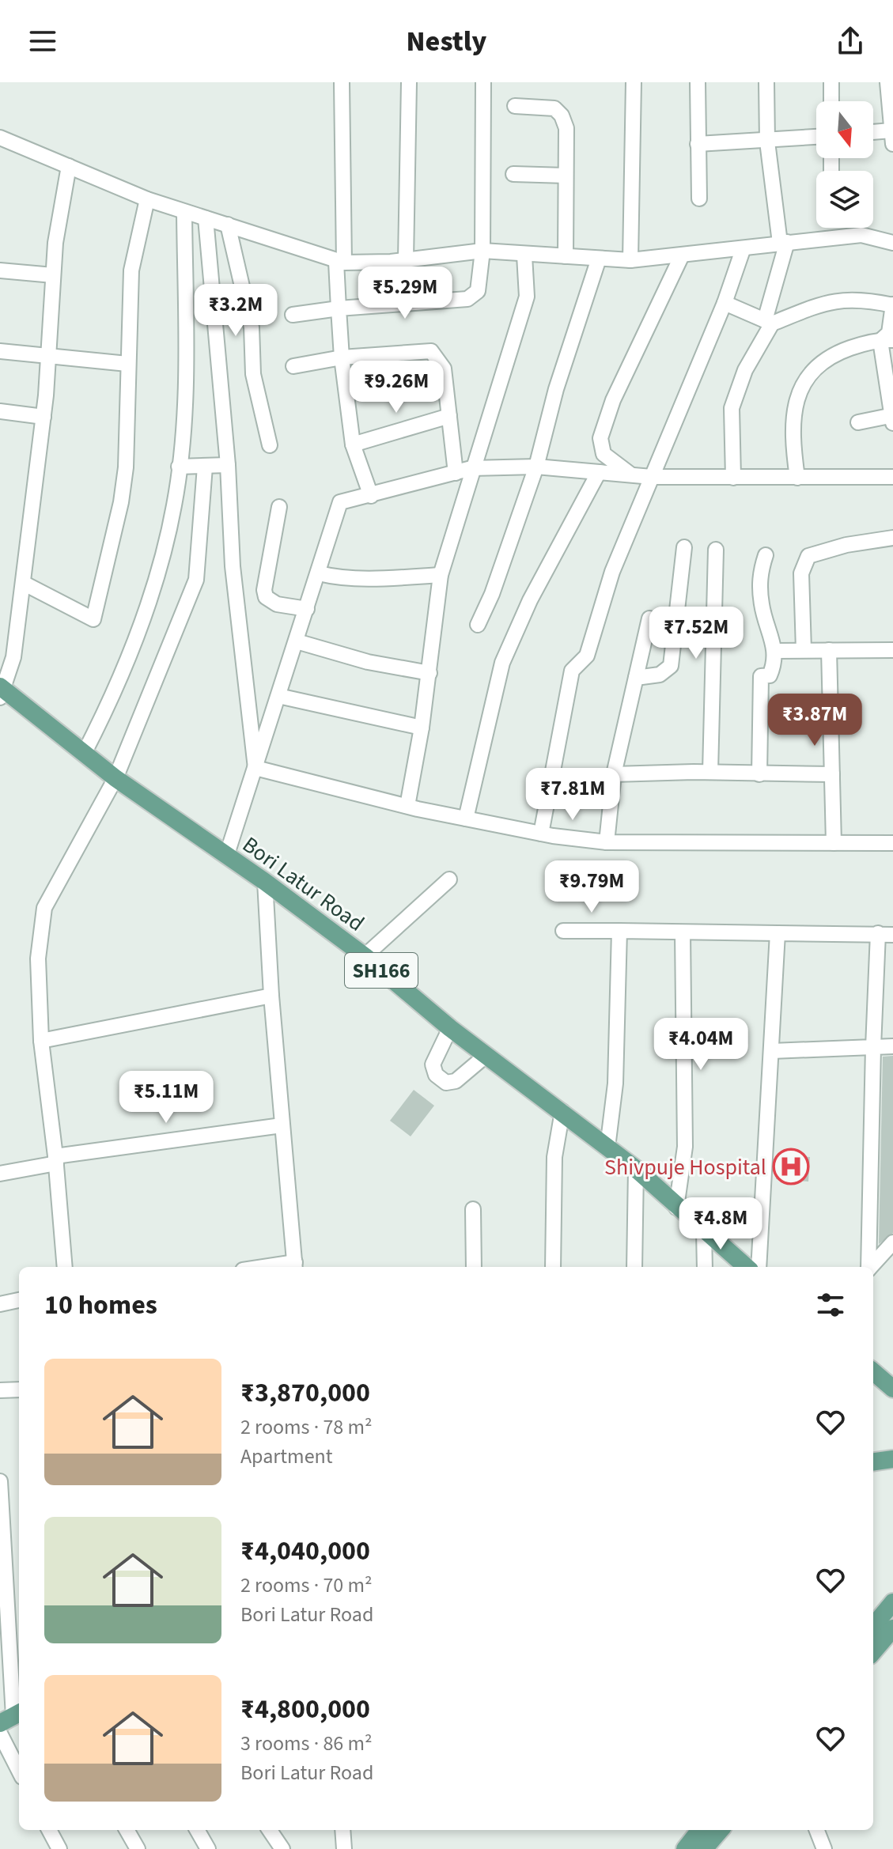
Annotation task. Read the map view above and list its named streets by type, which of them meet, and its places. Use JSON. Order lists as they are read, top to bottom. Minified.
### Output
{"streets":{"main road":["Bori Latur Road","SH166"]},"places":{"hospital":["Shivpuje Hospital"]},"north":"bottom","page":{"header":"Nestly","price":["₹5.29M","₹3.2M","₹9.26M","₹7.52M","₹3.87M","₹7.81M","₹9.79M","₹4.04M","₹5.11M","₹4.8M"],"heading":"10 homes","list":[{"name":"₹3,870,000","note":"2 rooms · 78 m² · Apartment"},{"name":"₹4,040,000","note":"2 rooms · 70 m² · Bori Latur Road"},{"name":"₹4,800,000","note":"3 rooms · 86 m² · Bori Latur Road"}]}}
